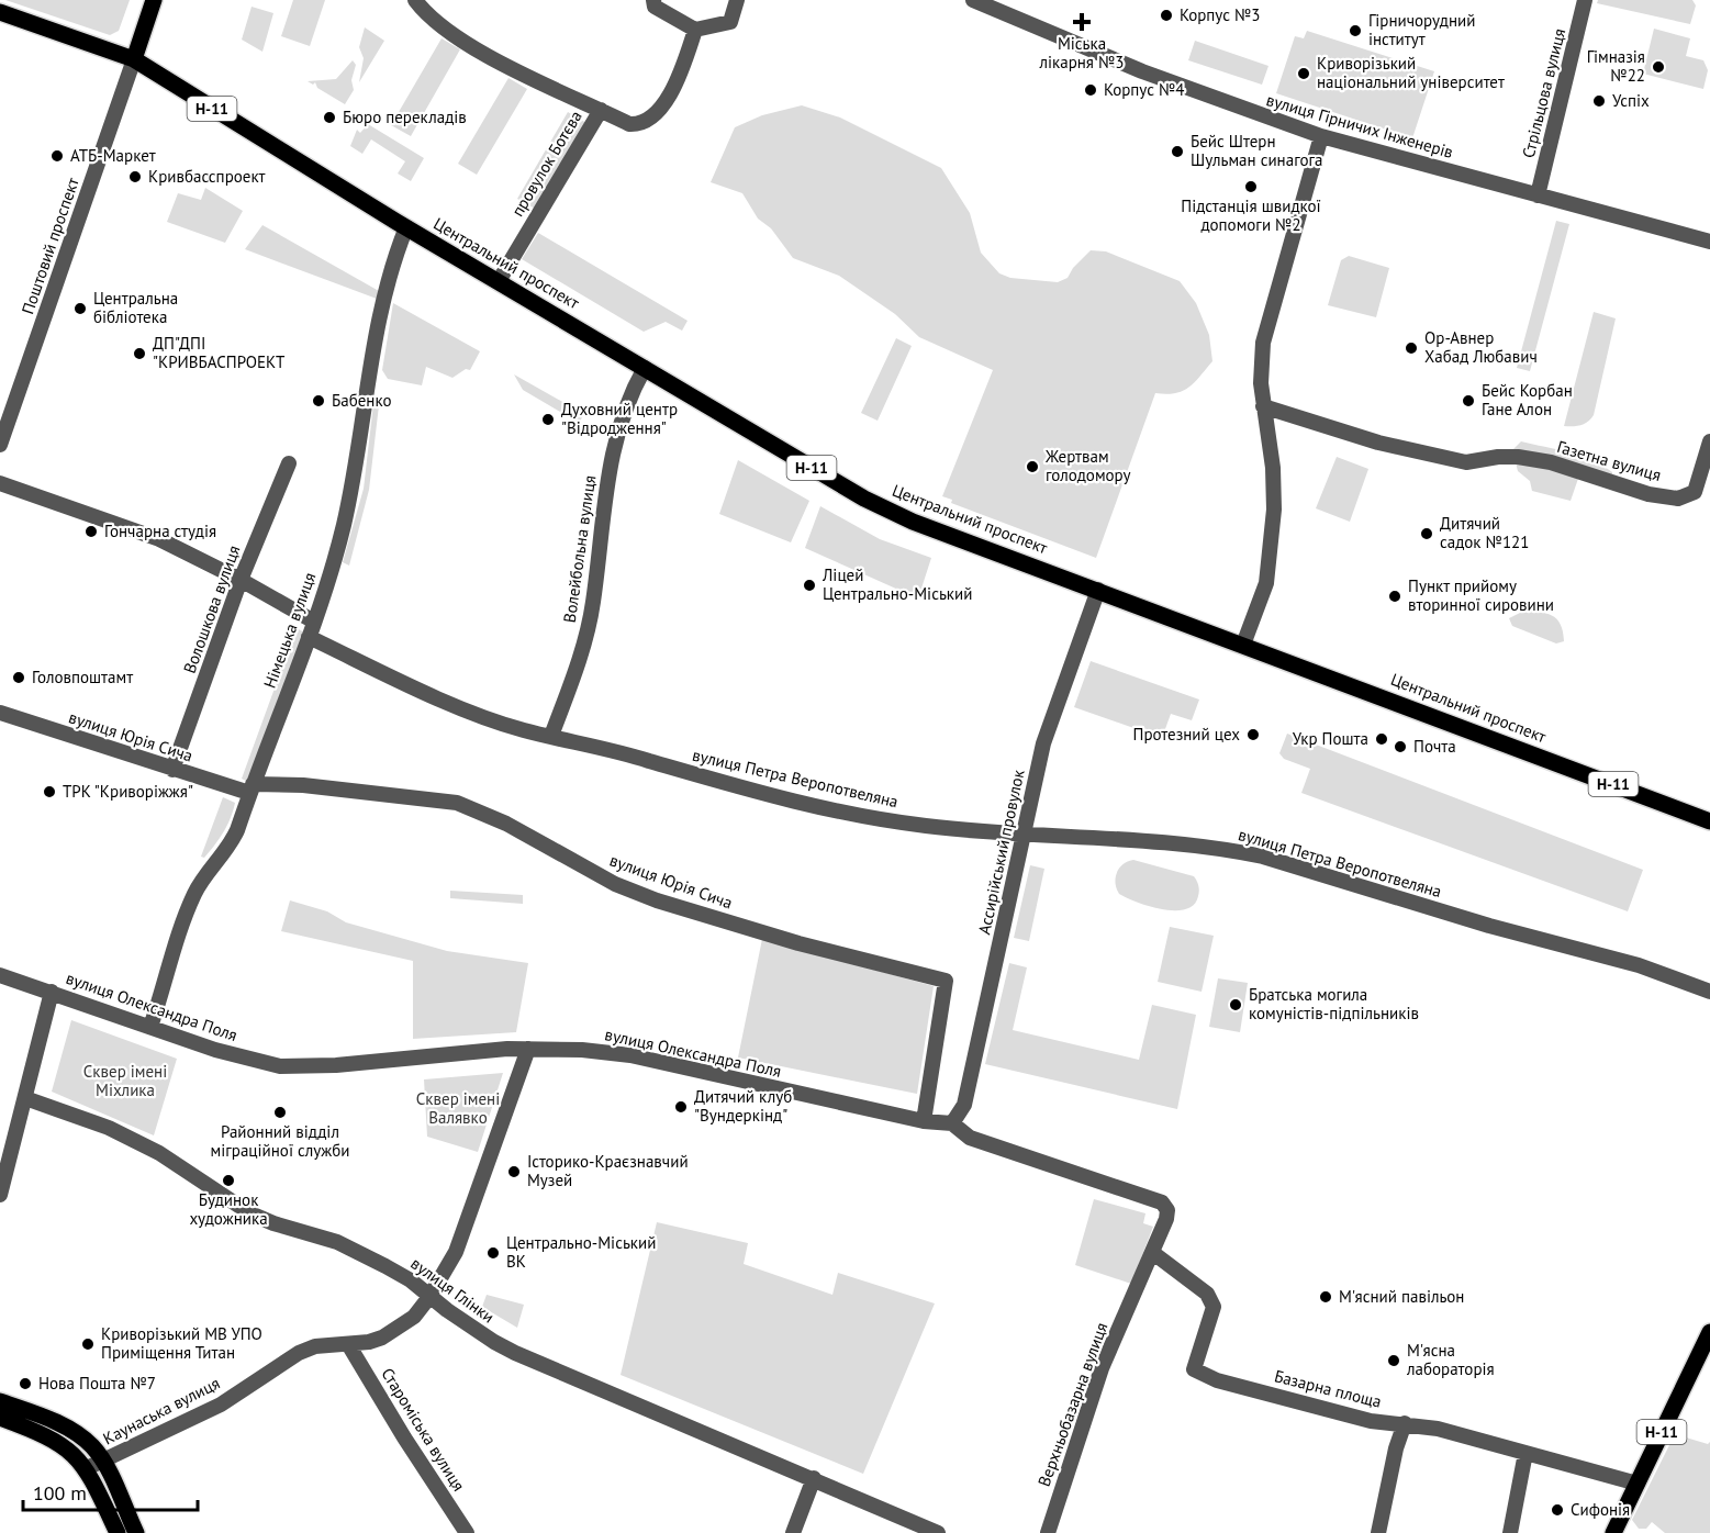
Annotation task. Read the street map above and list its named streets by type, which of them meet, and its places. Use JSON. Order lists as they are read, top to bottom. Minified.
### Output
{"streets":{"main road":["Н-11","Центральний проспект"],"street":["Стрільцова вулиця","вулиця Гірничих Інженерів","провулок Ботєва","Поштовий проспект","Газетна вулиця","Волейбольна вулиця","Волошкова вулиця","Німецька вулиця","вулиця Юрія Сича","вулиця Петра Веропотвеляна","Ассирійський провулок","вулиця Олександра Поля","вулиця Глінки","Базарна площа","Верхньобазарна вулиця","Каунаська вулиця","Староміська вулиця"]},"crossings":[["Стрільцова вулиця","вулиця Гірничих Інженерів"],["Н-11","Поштовий проспект"],["Н-11","Центральний проспект"],["Н-11","Базарна площа"],["провулок Ботєва","Центральний проспект"],["Поштовий проспект","Центральний проспект"],["Центральний проспект","Волейбольна вулиця"],["Центральний проспект","Німецька вулиця"],["Центральний проспект","Ассирійський провулок"],["Волейбольна вулиця","вулиця Петра Веропотвеляна"],["Волошкова вулиця","вулиця Юрія Сича"],["Німецька вулиця","вулиця Юрія Сича"],["Німецька вулиця","вулиця Петра Веропотвеляна"],["Німецька вулиця","вулиця Олександра Поля"],["вулиця Юрія Сича","вулиця Олександра Поля"],["вулиця Петра Веропотвеляна","Ассирійський провулок"],["Ассирійський провулок","вулиця Олександра Поля"],["вулиця Олександра Поля","Базарна площа"],["вулиця Олександра Поля","Верхньобазарна вулиця"],["вулиця Олександра Поля","Каунаська вулиця"],["вулиця Глінки","Каунаська вулиця"],["Базарна площа","Верхньобазарна вулиця"],["Каунаська вулиця","Староміська вулиця"]],"parks":["Сквер імені Міхлика","Сквер імені Валявкo"],"places":{"other":["Корпус №3","Гірничорудний інститут","Гімназія №22","Криворізький національний університет","Корпус №4","Успіх","Бюро перекладів","Бейс Штерн Шульман синагога","АТБ-Маркет","Кривбасспроект","Підстанція швидкої допомоги №2","Центральна бібліотека","Ор-Авнер Хабад Любавич","ДП\"ДПІ \"КРИВБАСПРОЕКТ","Бабенко","Бейс Корбан Гане Алон","Духовний центр \"Відродження\"","Жертвам голодомору","Гончарна студія","Дитячий садок №121","Ліцей Центрально-Міський","Пункт прийому вторинної сировини","Головпоштамт","Протезний цех","Укр Пошта","Почта","ТРК \"Криворіжжя\"","Братська могила комуністів-підпільників","Дитячий клуб \"Вундеркінд\"","Районний вiддiл мiграцiйної служби","Історико-Краєзнавчий Музей","Будинок художника","Центрально-Міський ВК","М'ясний павільон","Криворізький МВ УПО Приміщення Титан","М'ясна лабораторія","Нова Пошта №7","Сифонія"],"health":["Міська лікарня №3"]},"scale_bar":"100 m"}
